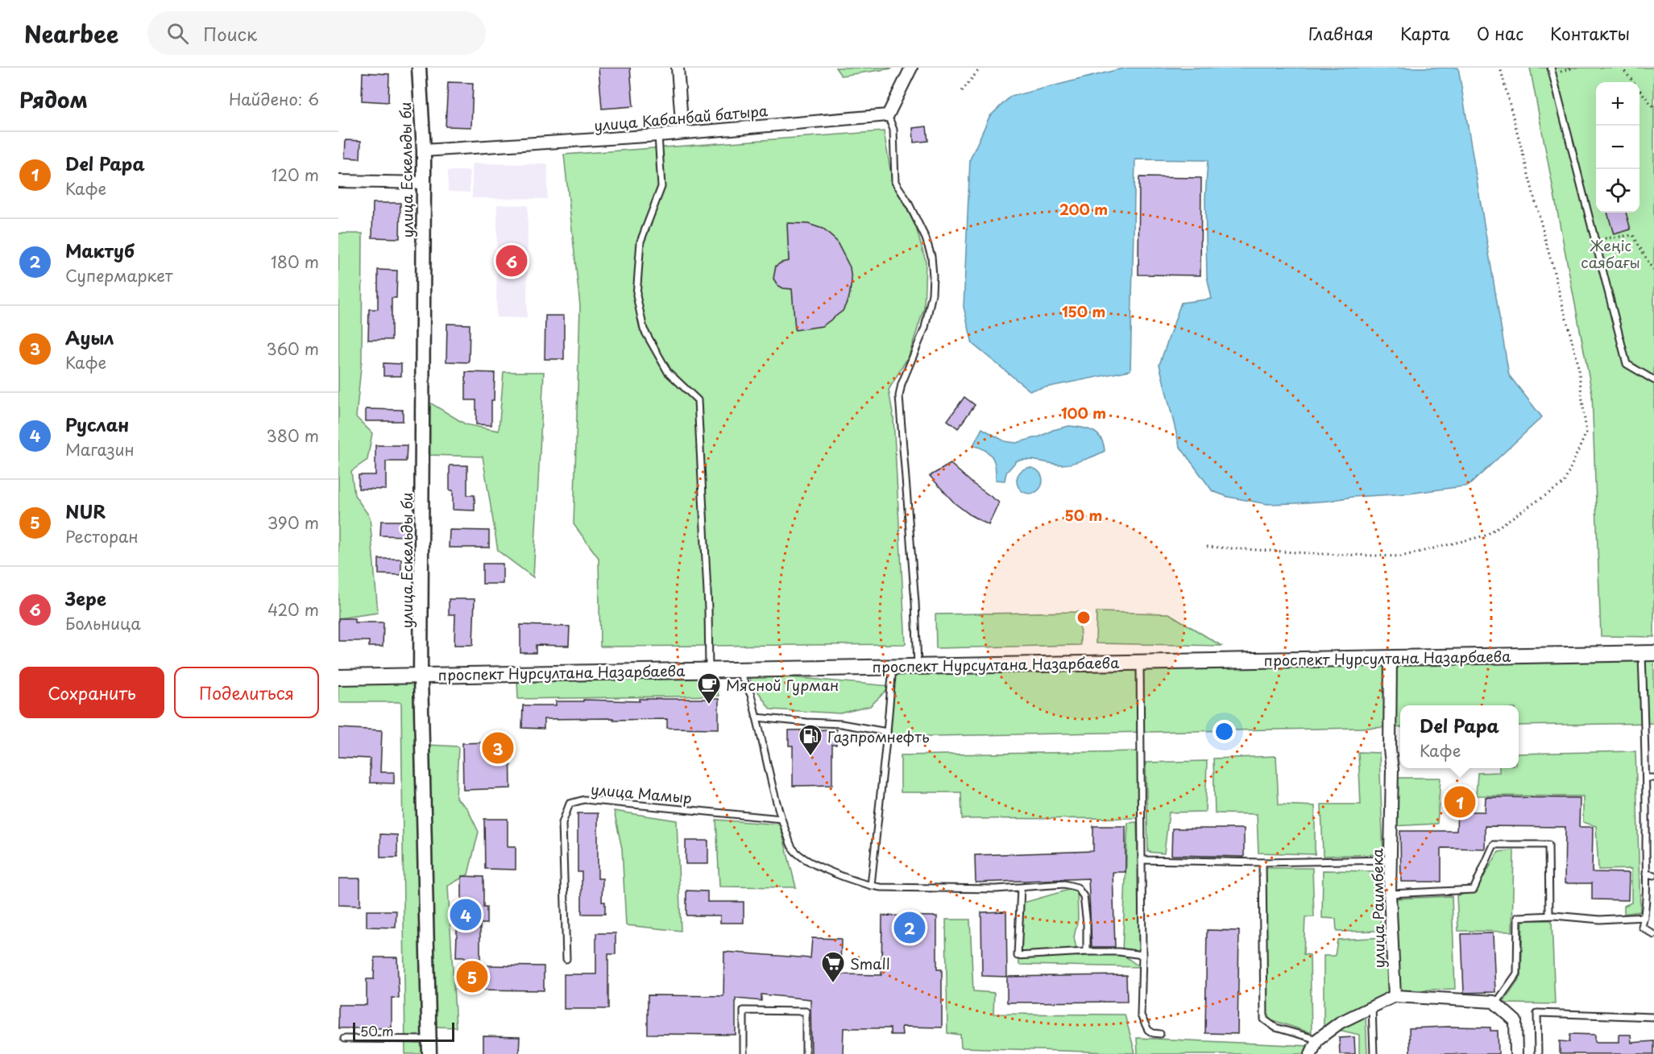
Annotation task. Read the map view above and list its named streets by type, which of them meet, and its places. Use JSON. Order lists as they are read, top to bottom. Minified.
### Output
{"streets":{"main road":["проспект Нурсултана Назарбаева"],"street":["улица Кабанбай батыра","улица Ескельды би","улица Раимбека"],"lane":["улица Мамыр"]},"crossings":[["улица Кабанбай батыра","улица Ескельды би"],["улица Ескельды би","проспект Нурсултана Назарбаева"],["проспект Нурсултана Назарбаева","улица Раимбека"]],"parks":["Жеңіс саябағы"],"places":{"cafe":["Мясной Гурман"],"fuel station":["Газпромнефть"],"supermarket":["Small"]},"scale_bar":"50 m","page":{"header":"Nearbee","search":"Поиск","nav":["Главная","Карта","О нас","Контакты"],"heading":["Рядом","Найдено: 6"],"map_buttons":["+","−"],"list":[{"mark":"1","name":"Del Papa","note":"Кафе","value":"120 m"},{"mark":"2","name":"Мактуб","note":"Супермаркет","value":"180 m"},{"mark":"3","name":"Ауыл","note":"Кафе","value":"360 m"},{"mark":"4","name":"Руслан","note":"Магазин","value":"380 m"},{"mark":"5","name":"NUR","note":"Ресторан","value":"390 m"},{"mark":"6","name":"Зере","note":"Больница","value":"420 m"}],"pins":["6","3","1","4","2","5"],"buttons":["Сохранить","Поделиться"],"popup":["Del Papa","Кафе"],"scale":"50 m"},"rings":["200 m","150 m","100 m","50 m"]}
